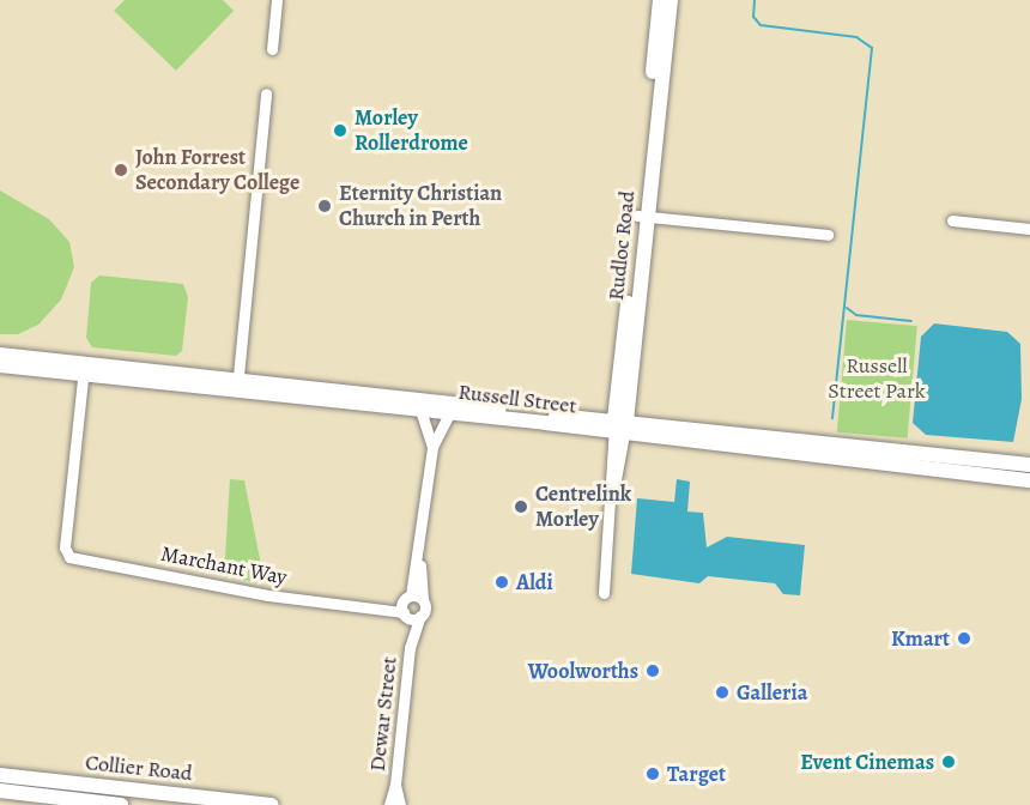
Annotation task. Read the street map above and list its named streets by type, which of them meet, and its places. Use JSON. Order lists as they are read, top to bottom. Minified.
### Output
{"streets":{"main road":["Rudloc Road","Russell Street","Collier Road"],"street":["Marchant Way","Dewar Street"]},"crossings":[["Rudloc Road","Russell Street"],["Russell Street","Marchant Way"],["Russell Street","Dewar Street"],["Marchant Way","Dewar Street"]],"parks":["Russell Street Park"],"places":["Morley Rollerdrome","John Forrest Secondary College","Eternity Christian Church in Perth","Centrelink Morley","Aldi","Kmart","Woolworths","Galleria","Event Cinemas","Target"]}
